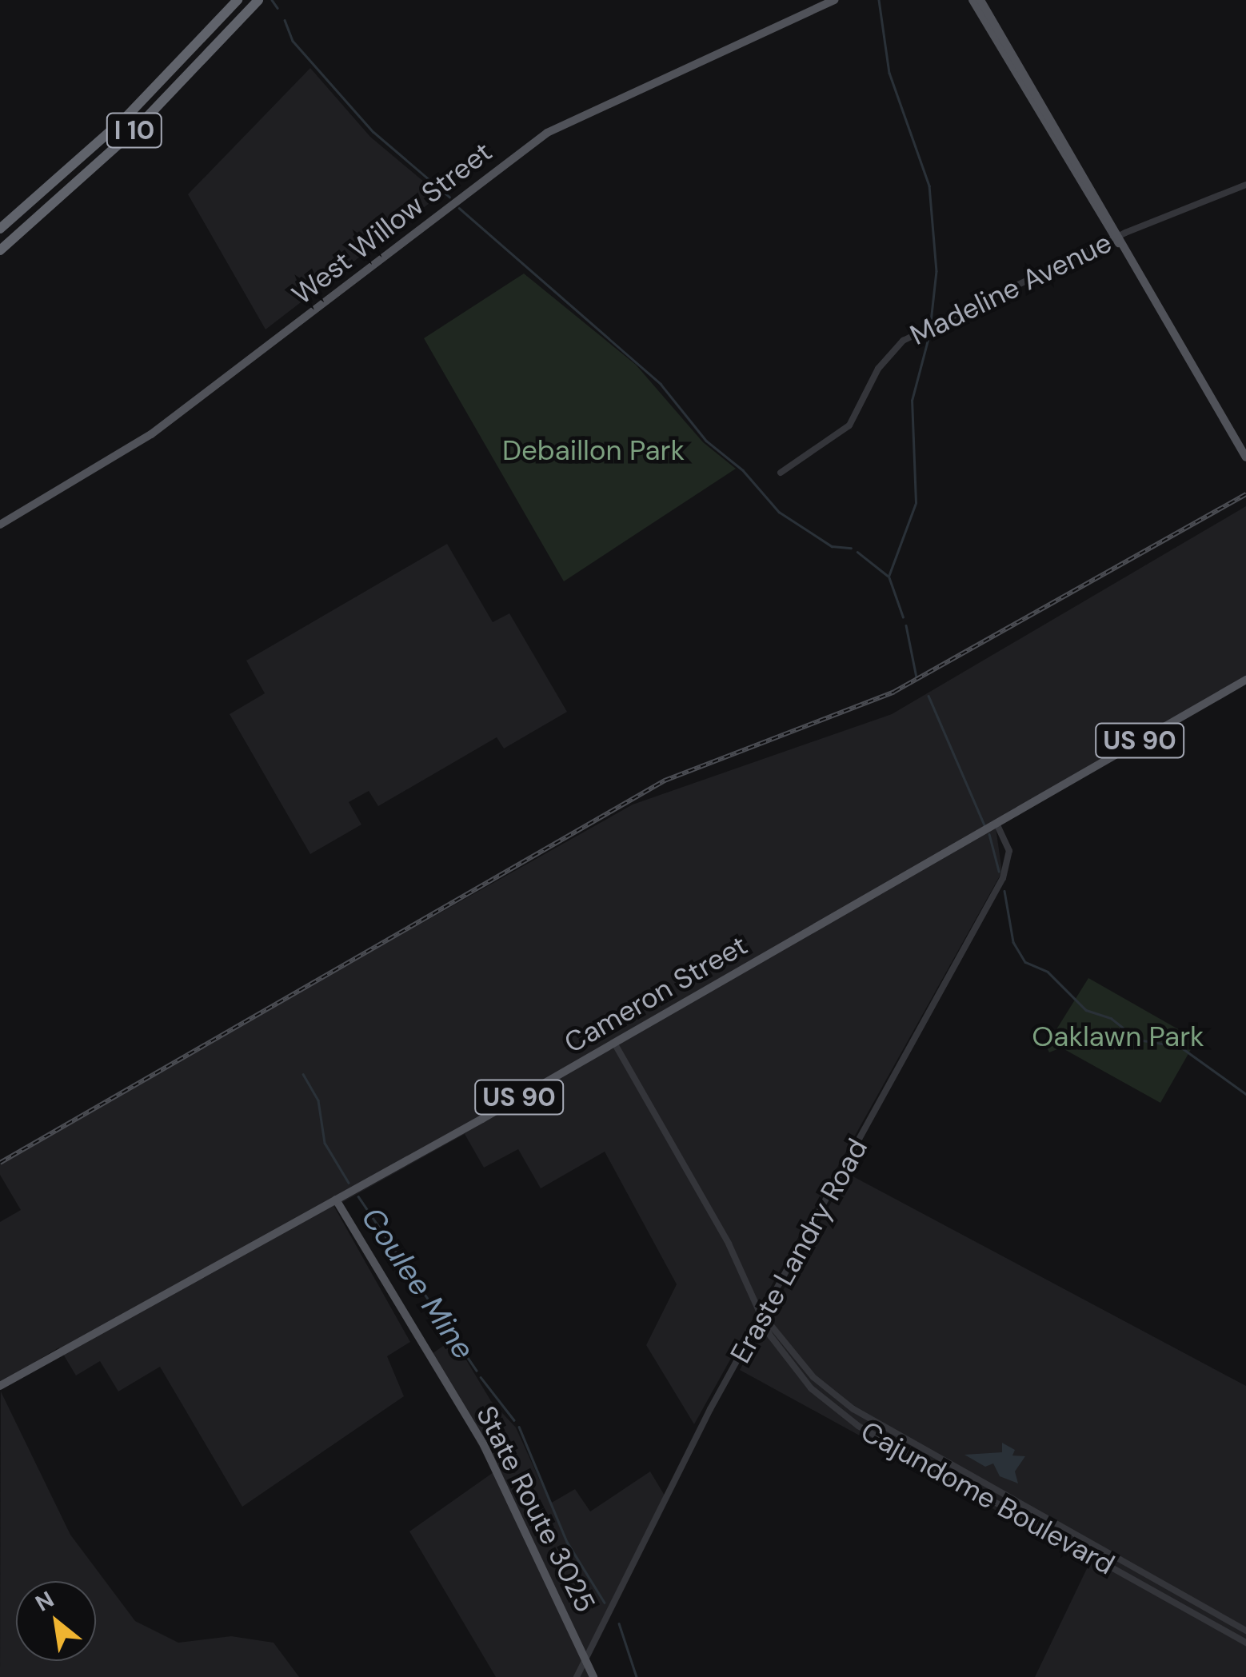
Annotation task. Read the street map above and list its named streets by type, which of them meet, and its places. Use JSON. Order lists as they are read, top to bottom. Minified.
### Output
{"streets":{"highway":["I 10"],"main road":["West Willow Street","US 90","Cameron Street","State Route 3025"],"street":["Madeline Avenue","Eraste Landry Road","Cajundome Boulevard"]},"crossings":[["Cameron Street","Eraste Landry Road"],["Cameron Street","Cajundome Boulevard"],["Cameron Street","State Route 3025"],["Eraste Landry Road","Cajundome Boulevard"],["Eraste Landry Road","State Route 3025"]],"water":["Coulee Mine"],"parks":["Debaillon Park","Oaklawn Park"],"north":"top left"}
